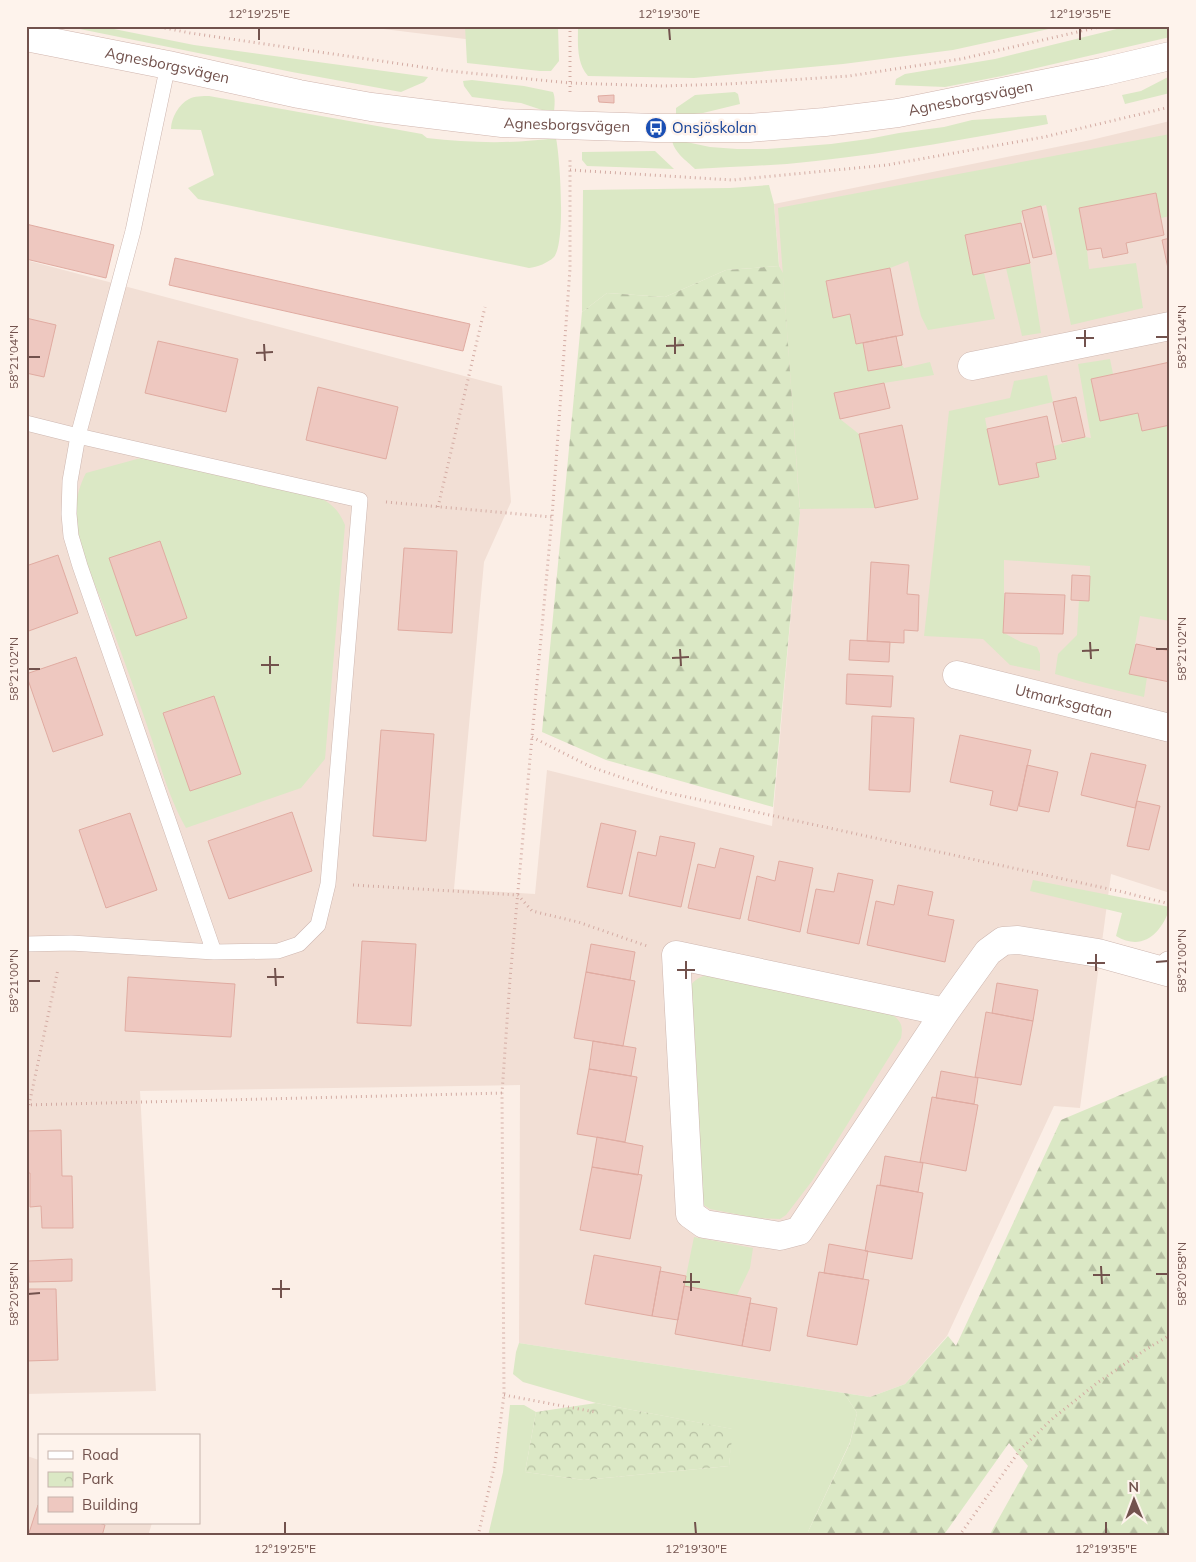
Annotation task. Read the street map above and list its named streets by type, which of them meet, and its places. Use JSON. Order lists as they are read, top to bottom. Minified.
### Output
{"streets":{"street":["Agnesborgsvägen","Utmarksgatan"]},"places":{"bus stop":["Onsjöskolan"]},"legend":["Road","Park","Building"],"north":"top","coordinates":["12°19'25\"E","12°19'30\"E","12°19'35\"E","58°21'04\"N","58°21'02\"N","58°21'00\"N","58°20'58\"N"]}
